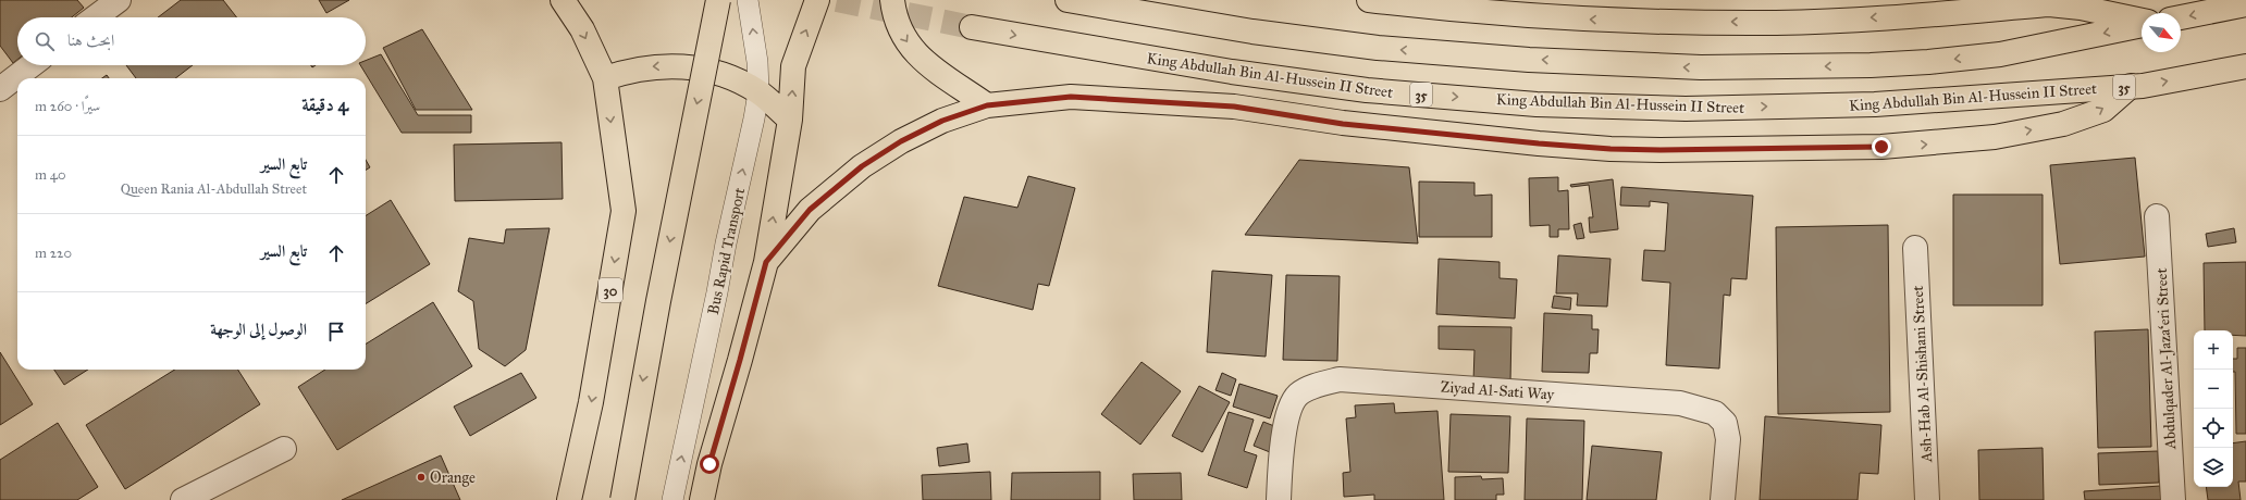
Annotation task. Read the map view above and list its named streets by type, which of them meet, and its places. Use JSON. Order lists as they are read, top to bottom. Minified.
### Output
{"streets":{"main road":["King Abdullah Bin Al-Hussein II Street","35","30"],"street":["Abdulqader Al-Jaza‘eri Street","Ash-Hab Al-Shishani Street","Ziyad Al-Sati Way"],"lane":["Bus Rapid Transport"]},"one_way":["Bus Rapid Transport"],"places":["Orange"],"north":"bottom right","page":{"search":"ابحث هنا","heading":["4 دقيقة","سيرًا · 260 m"],"list":[["تابع السير","Queen Rania Al-Abdullah Street","40 m"],["تابع السير","220 m"],"الوصول إلى الوجهة"],"map_buttons":["+","−"]}}
